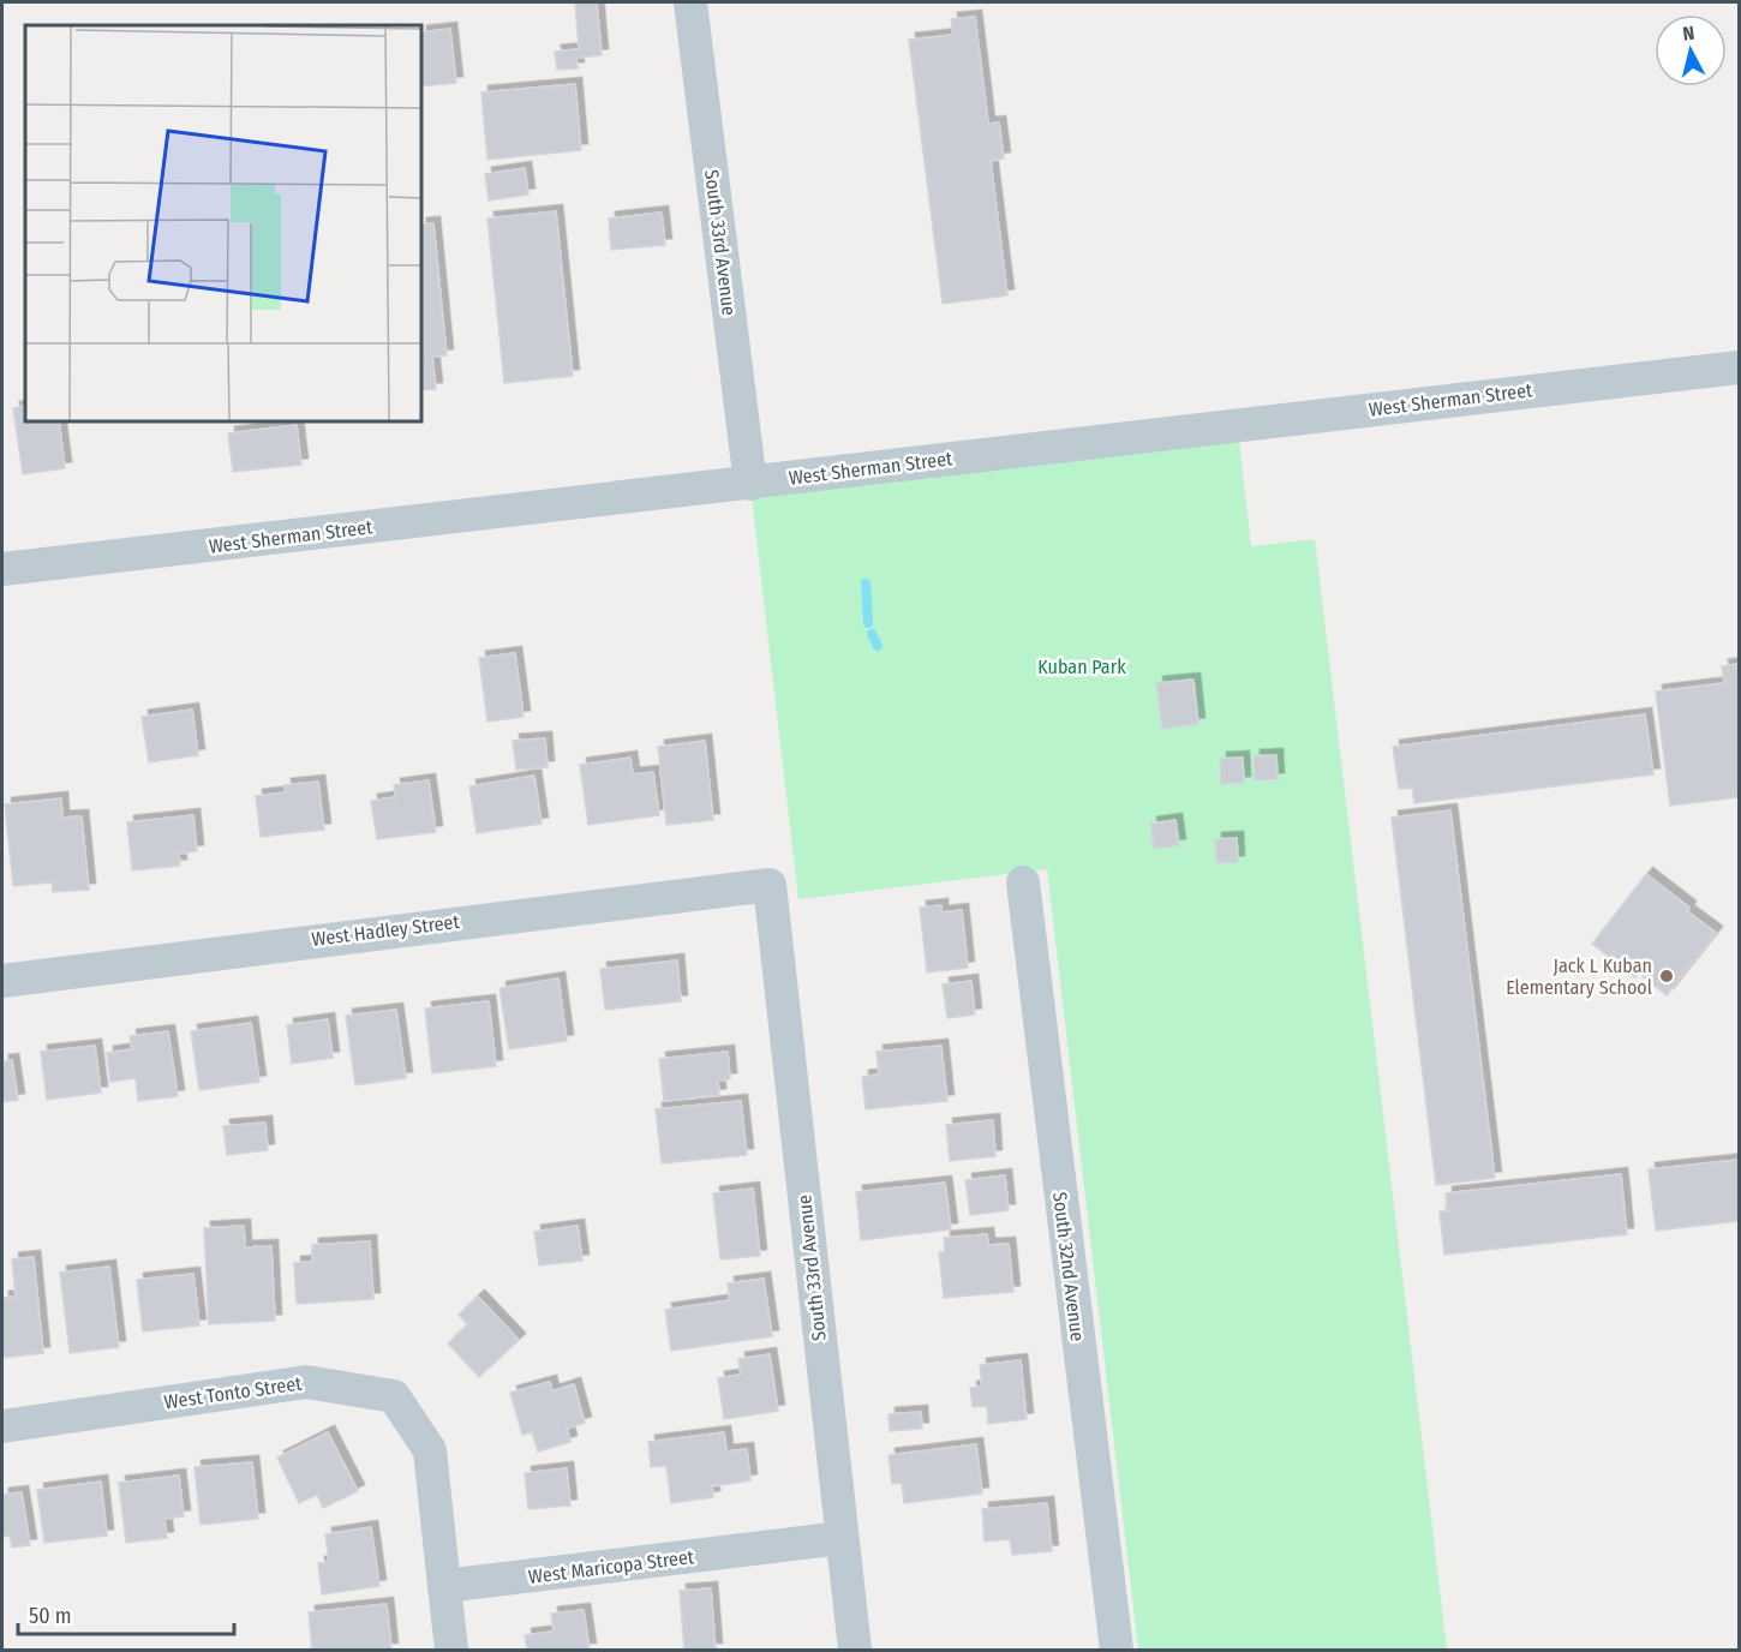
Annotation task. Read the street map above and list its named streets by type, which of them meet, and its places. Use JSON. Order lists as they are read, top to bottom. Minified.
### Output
{"streets":{"street":["South 33rd Avenue","West Sherman Street","West Hadley Street","South 32nd Avenue","West Tonto Street","West Maricopa Street"]},"crossings":[["South 33rd Avenue","West Sherman Street"],["South 33rd Avenue","West Hadley Street"],["South 33rd Avenue","West Maricopa Street"],["West Tonto Street","West Maricopa Street"]],"parks":["Kuban Park"],"places":["Jack L Kuban Elementary School"],"scale_bar":"50 m","north":"top"}
